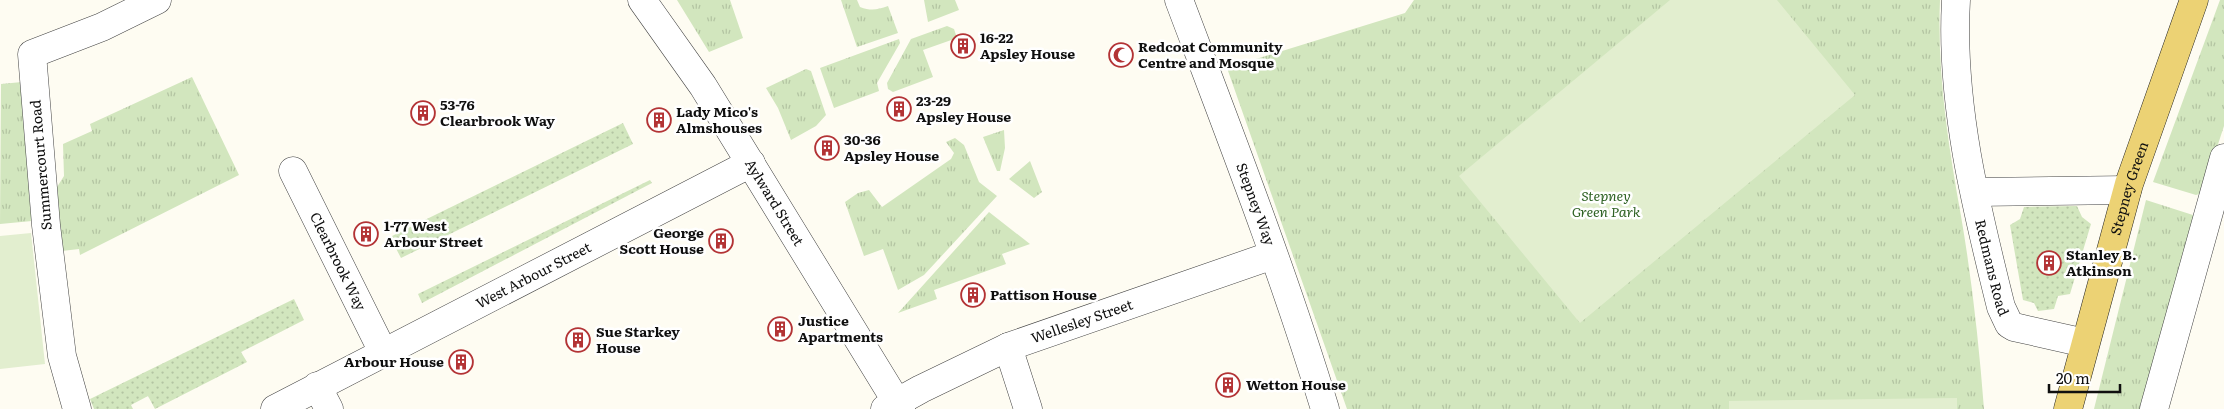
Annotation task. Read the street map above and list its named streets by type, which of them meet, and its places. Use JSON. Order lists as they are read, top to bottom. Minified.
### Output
{"streets":{"main road":["Stepney Green"],"street":["Summercourt Road","Aylward Street","Stepney Way","Clearbrook Way","Redmans Road","West Arbour Street","Wellesley Street"]},"crossings":[["Stepney Green","Redmans Road"],["Aylward Street","West Arbour Street"],["Aylward Street","Wellesley Street"],["Stepney Way","Wellesley Street"],["Clearbrook Way","West Arbour Street"]],"parks":["Stepney Green Park"],"places":{"building":["16-22 Apsley House","23-29 Apsley House","53-76 Clearbrook Way","Lady Mico's Almshouses","30-36 Apsley House","1-77 West Arbour Street","George Scott House","Stanley B. Atkinson","Pattison House","Justice Apartments","Sue Starkey House","Arbour House","Wetton House"],"mosque":["Redcoat Community Centre and Mosque"]},"scale_bar":"20 m"}
